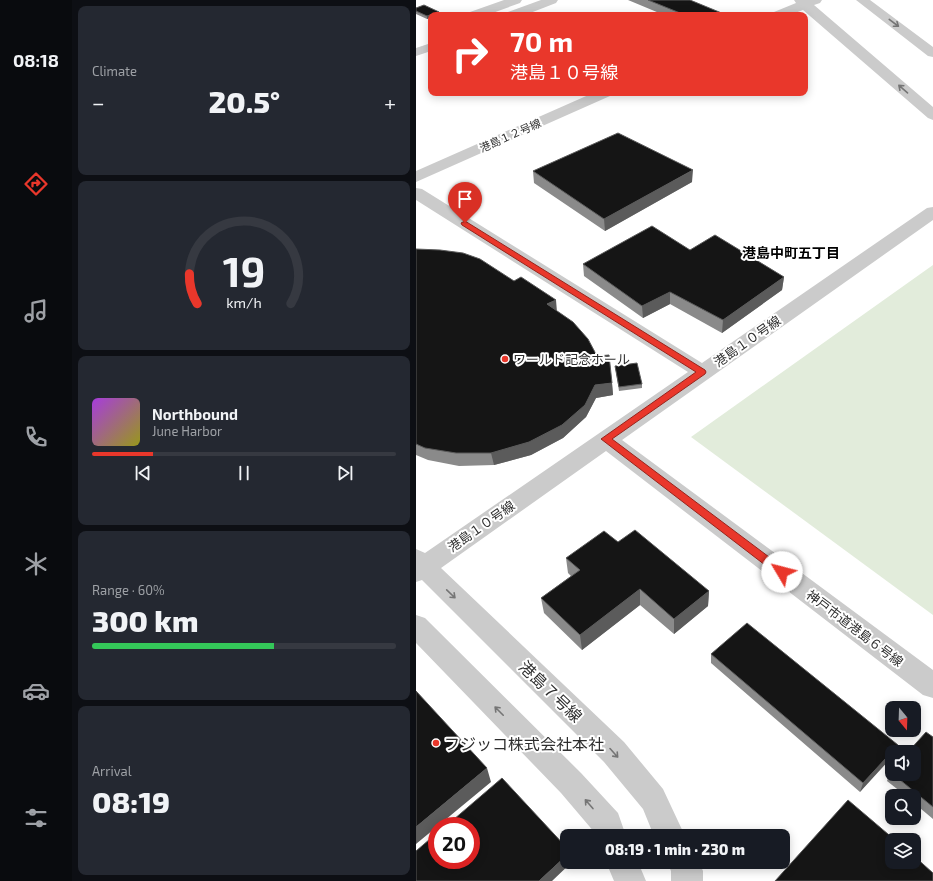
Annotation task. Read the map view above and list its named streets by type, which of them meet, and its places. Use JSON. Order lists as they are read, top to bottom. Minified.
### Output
{"streets":{"street":["港島１２号線","港島１０号線","神戸市道港島６号線","港島７号線"]},"crossings":[["港島１０号線","神戸市道港島６号線"],["港島１０号線","港島７号線"]],"districts":["港島中町五丁目"],"places":["ワールド記念ホール","フジッコ株式会社本社"],"north":"bottom","page":{"tabs":"08:18","tile":["Climate",["Range · 60%","300 km"],["Arrival","08:19"]],"turn":["70 m","港島１０号線"],"heat":["−","20.5°","+"],"song":["Northbound","June Harbor"],"limit":"20","trip":"08:19 · 1 min · 230 m","gauge":["19","km/h"]}}
